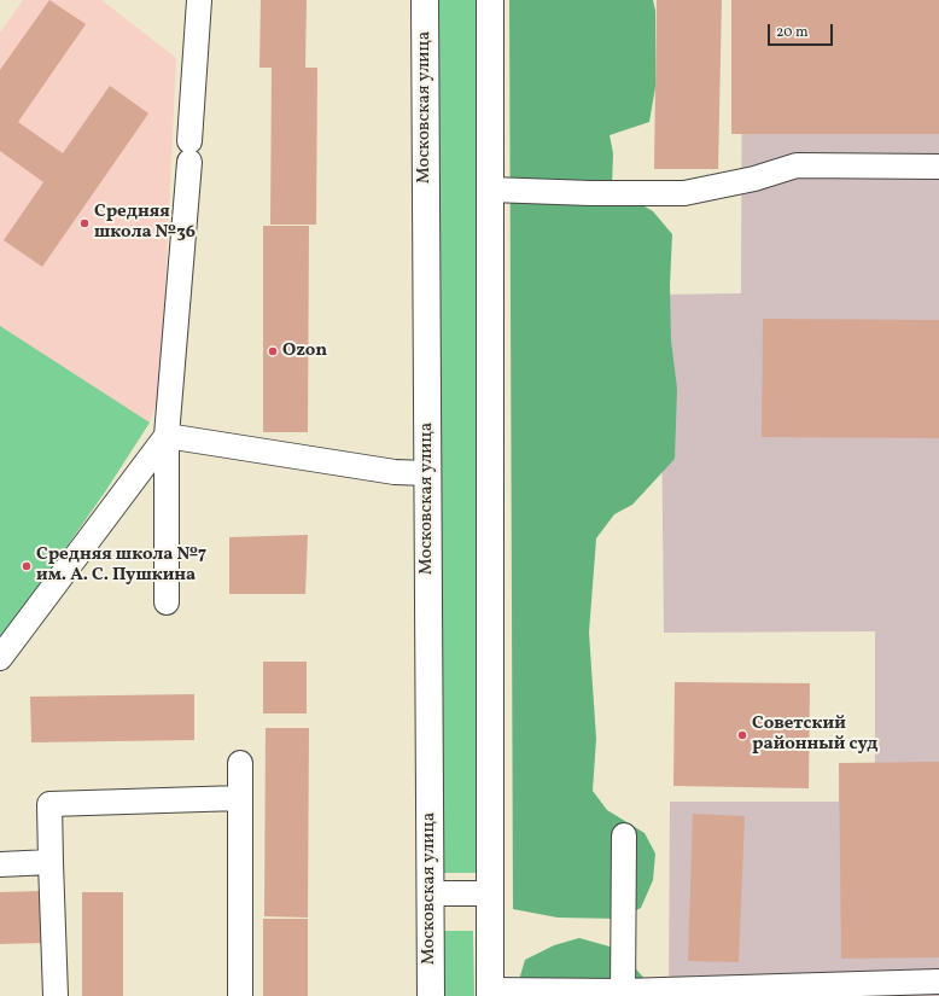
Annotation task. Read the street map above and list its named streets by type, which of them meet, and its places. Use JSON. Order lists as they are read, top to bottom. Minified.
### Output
{"streets":{"main road":["Московская улица"]},"places":["Средняя школа №36","Ozon","Средняя школа №7 им. А. С. Пушкина","Советский районный суд"],"scale_bar":"20 m"}
